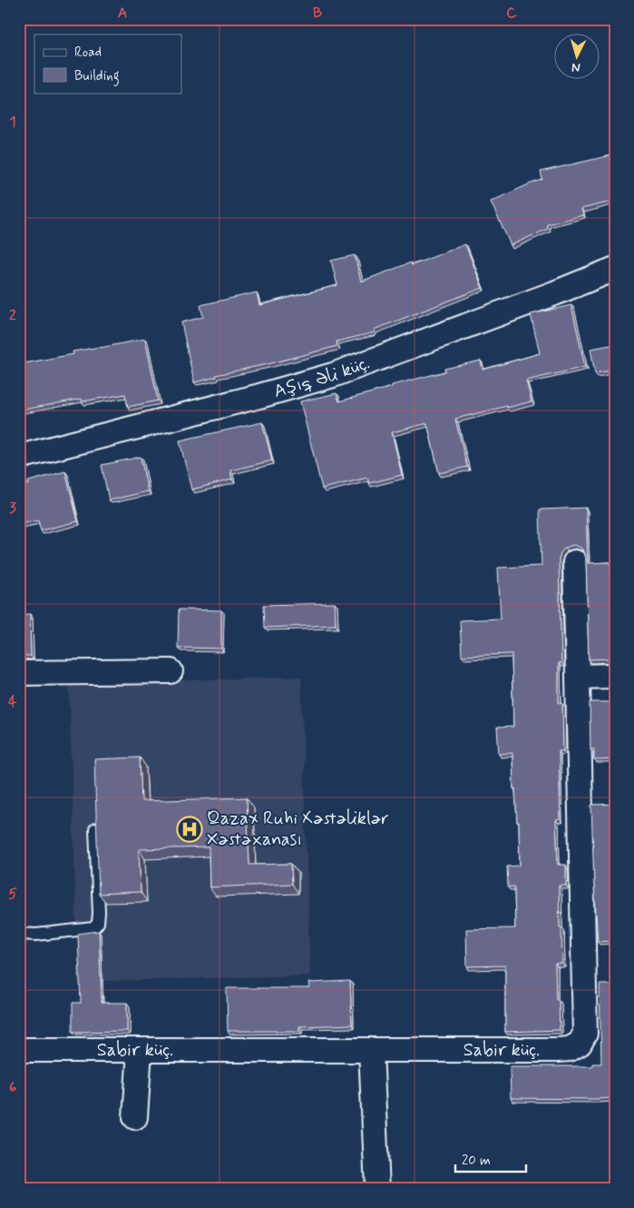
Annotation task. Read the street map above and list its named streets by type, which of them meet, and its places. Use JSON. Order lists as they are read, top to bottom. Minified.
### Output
{"streets":{"street":["Aşıq Əli küç.","Sabir küç."]},"places":{"hospital":["Qazax Ruhi Xəstəliklər Xəstəxanası"]},"legend":["Road","Building"],"scale_bar":"20 m","north":"bottom","grid":{"columns":["A","B","C"],"rows":["1","2","3","4","5","6"]}}
